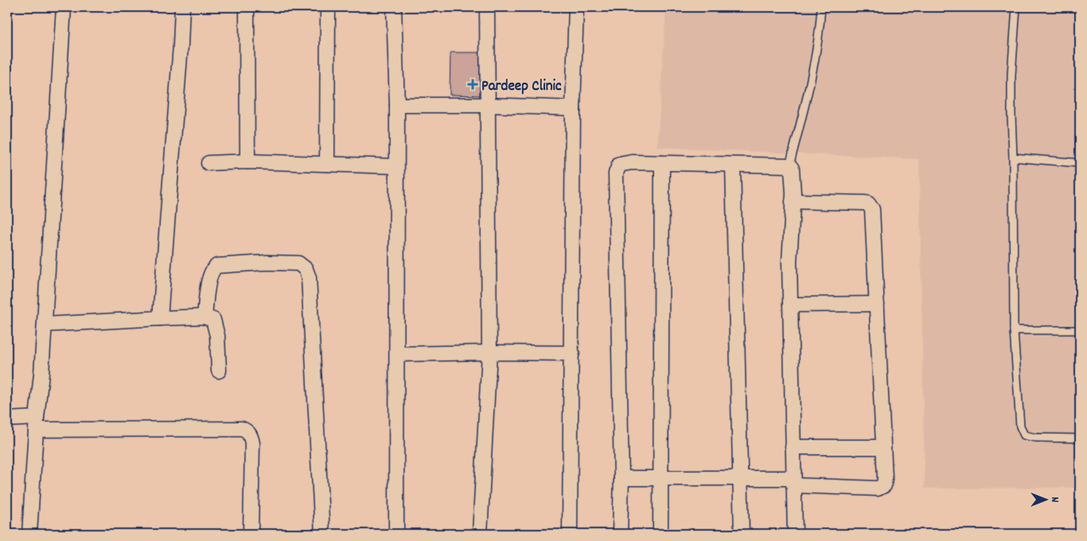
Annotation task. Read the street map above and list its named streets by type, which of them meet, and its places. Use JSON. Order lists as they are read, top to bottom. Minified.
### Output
{"places":{"health":["Pardeep Clinic"]},"north":"right"}
